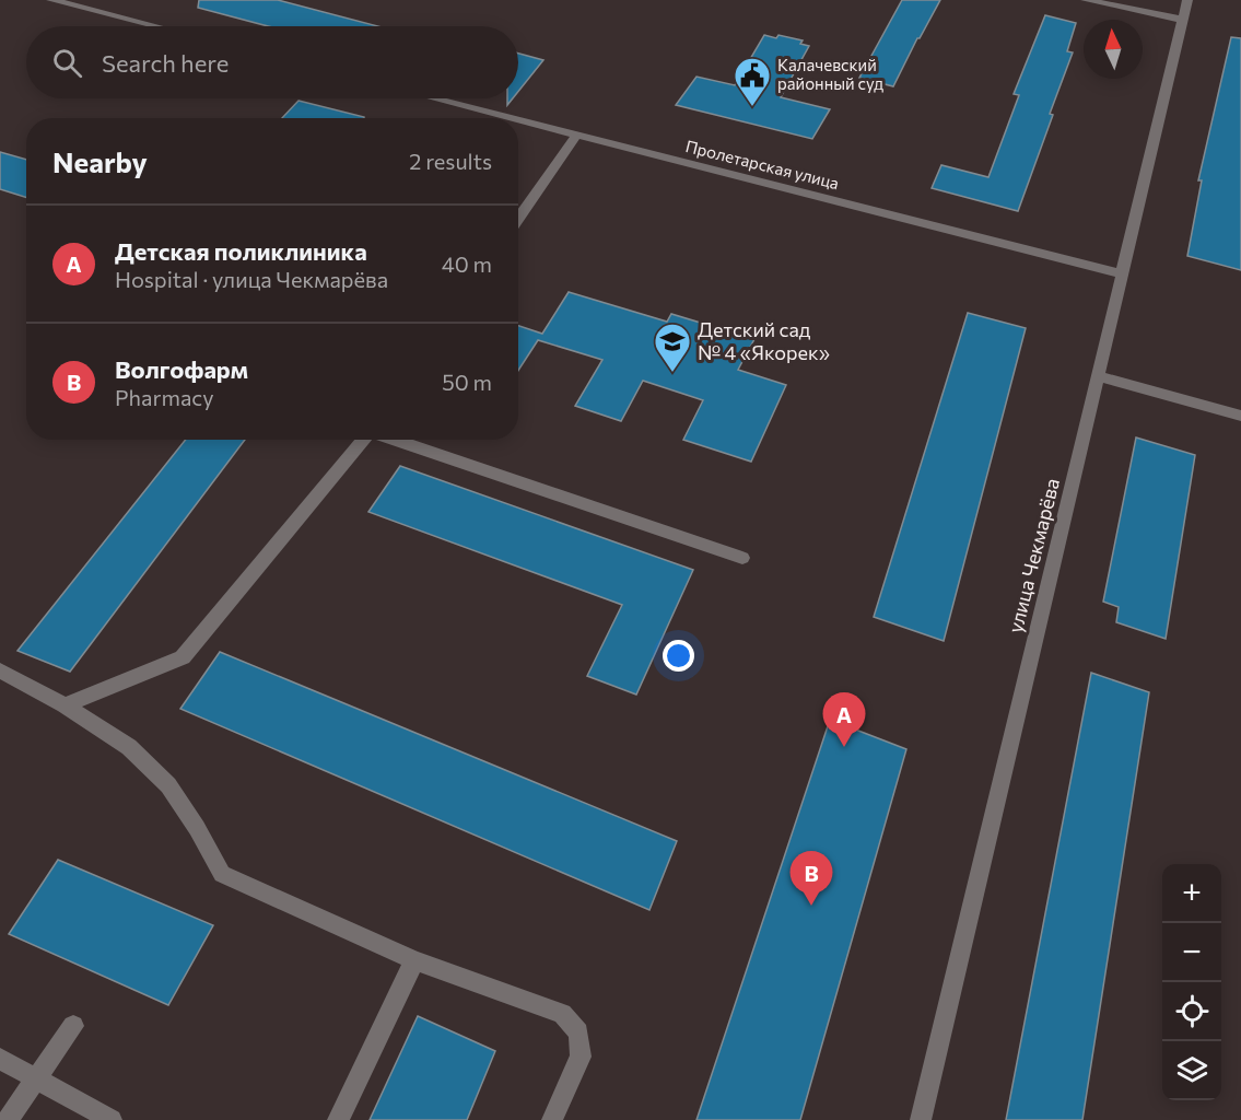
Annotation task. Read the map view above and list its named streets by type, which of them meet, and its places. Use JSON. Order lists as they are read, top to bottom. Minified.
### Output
{"streets":{"street":["Пролетарская улица","улица Чекмарёва"]},"crossings":[["Пролетарская улица","улица Чекмарёва"]],"places":{"public building":["Калачевский районный суд"],"school or university":["Детский сад № 4 «Якорек»"]},"north":"top","page":{"search":"Search here","heading":["Nearby","2 results"],"list":[{"mark":"A","name":"Детская поликлиника","note":"Hospital · улица Чекмарёва","value":"40 m"},{"mark":"B","name":"Волгофарм","note":"Pharmacy","value":"50 m"}],"pins":["A","B"],"map_buttons":["+","−"]}}
